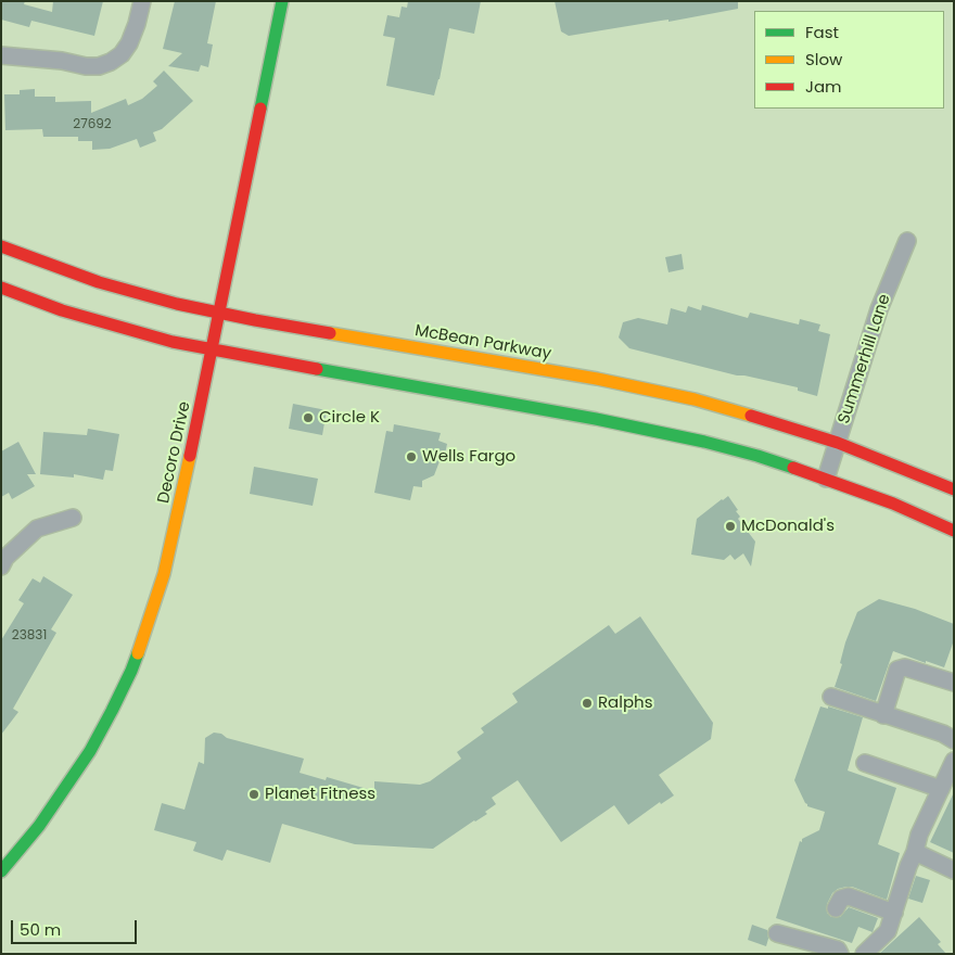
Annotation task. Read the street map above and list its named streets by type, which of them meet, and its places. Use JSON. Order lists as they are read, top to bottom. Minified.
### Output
{"streets":{"main road":["McBean Parkway","Decoro Drive"],"street":["Summerhill Lane"]},"crossings":[["McBean Parkway","Summerhill Lane"],["McBean Parkway","Decoro Drive"]],"places":["Circle K","Wells Fargo","McDonald's","Ralphs","Planet Fitness"],"house_numbers":["27692","23831"],"legend":["Fast","Slow","Jam"],"scale_bar":"50 m"}
